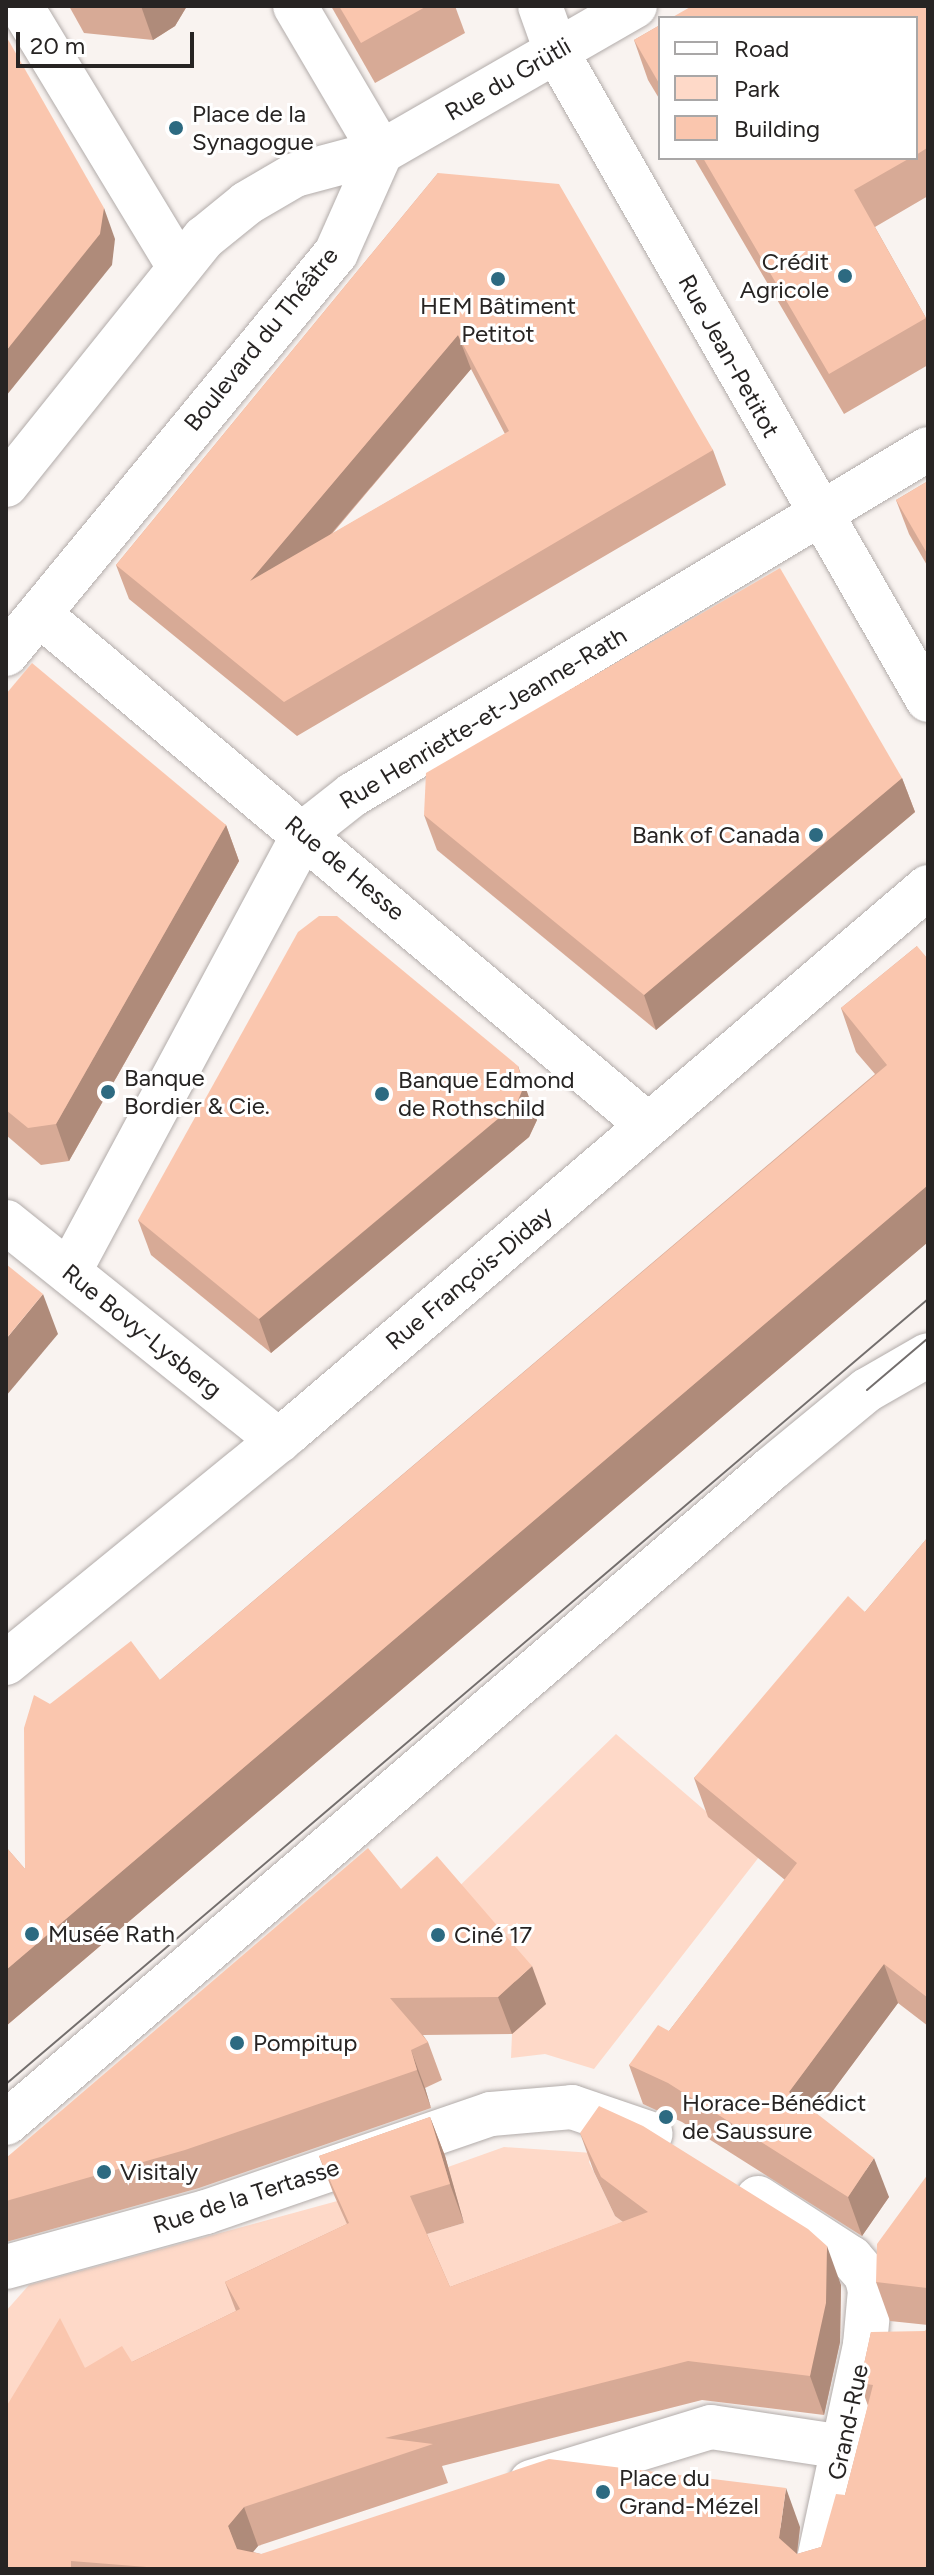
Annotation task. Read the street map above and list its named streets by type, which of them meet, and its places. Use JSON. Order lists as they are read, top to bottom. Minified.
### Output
{"streets":{"street":["Rue du Grütli","Boulevard du Théâtre","Rue Jean-Petitot","Rue Henriette-et-Jeanne-Rath","Rue de Hesse","Rue François-Diday","Rue Bovy-Lysberg","Rue de la Tertasse","Grand-Rue"]},"crossings":[["Rue du Grütli","Boulevard du Théâtre"],["Rue du Grütli","Rue Jean-Petitot"],["Boulevard du Théâtre","Rue de Hesse"],["Rue Jean-Petitot","Rue Henriette-et-Jeanne-Rath"],["Rue Henriette-et-Jeanne-Rath","Rue de Hesse"],["Rue Henriette-et-Jeanne-Rath","Rue Bovy-Lysberg"],["Rue de Hesse","Rue François-Diday"],["Rue François-Diday","Rue Bovy-Lysberg"]],"places":["Place de la Synagogue","Crédit Agricole","HEM Bâtiment Petitot","Bank of Canada","Banque Bordier & Cie.","Banque Edmond de Rothschild","Musée Rath","Ciné 17","Pompitup","Horace-Bénédict de Saussure","Visitaly","Place du Grand-Mézel"],"legend":["Road","Park","Building"],"scale_bar":"20 m"}
